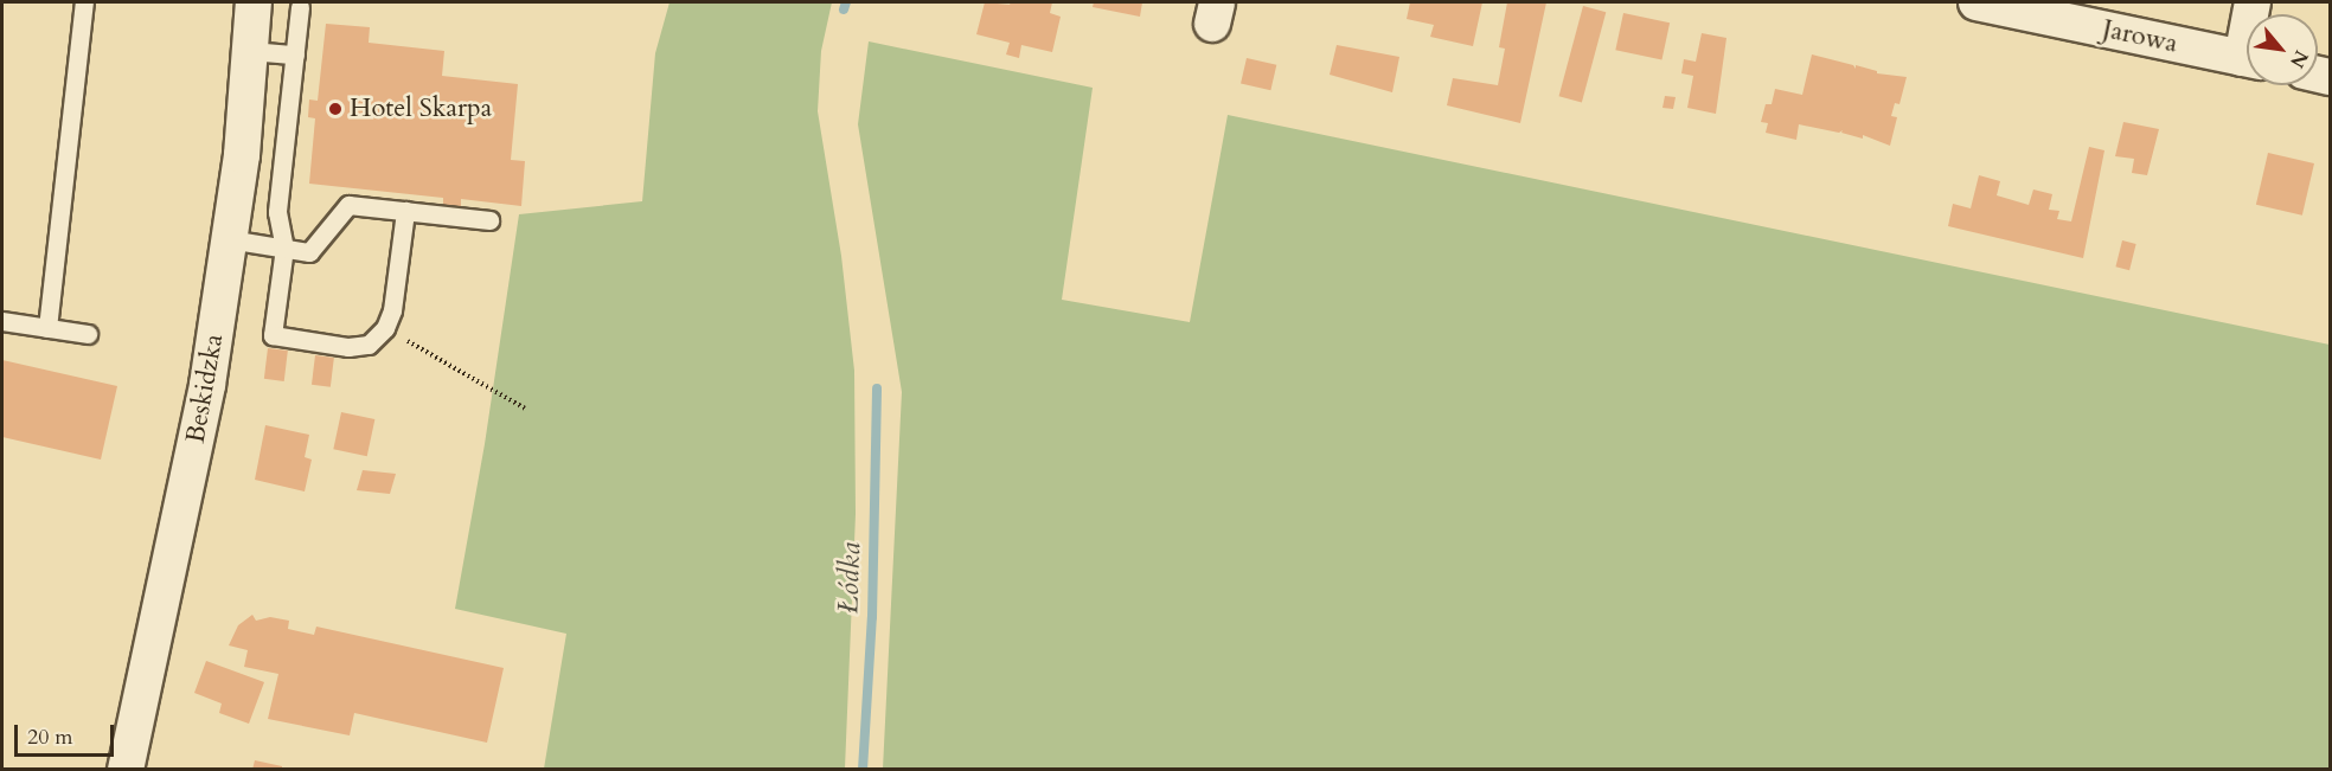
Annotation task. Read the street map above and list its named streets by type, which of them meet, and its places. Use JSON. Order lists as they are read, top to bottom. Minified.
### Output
{"streets":{"street":["Jarowa","Beskidzka"]},"water":["Łódka"],"places":["Hotel Skarpa"],"scale_bar":"20 m","north":"bottom right"}
